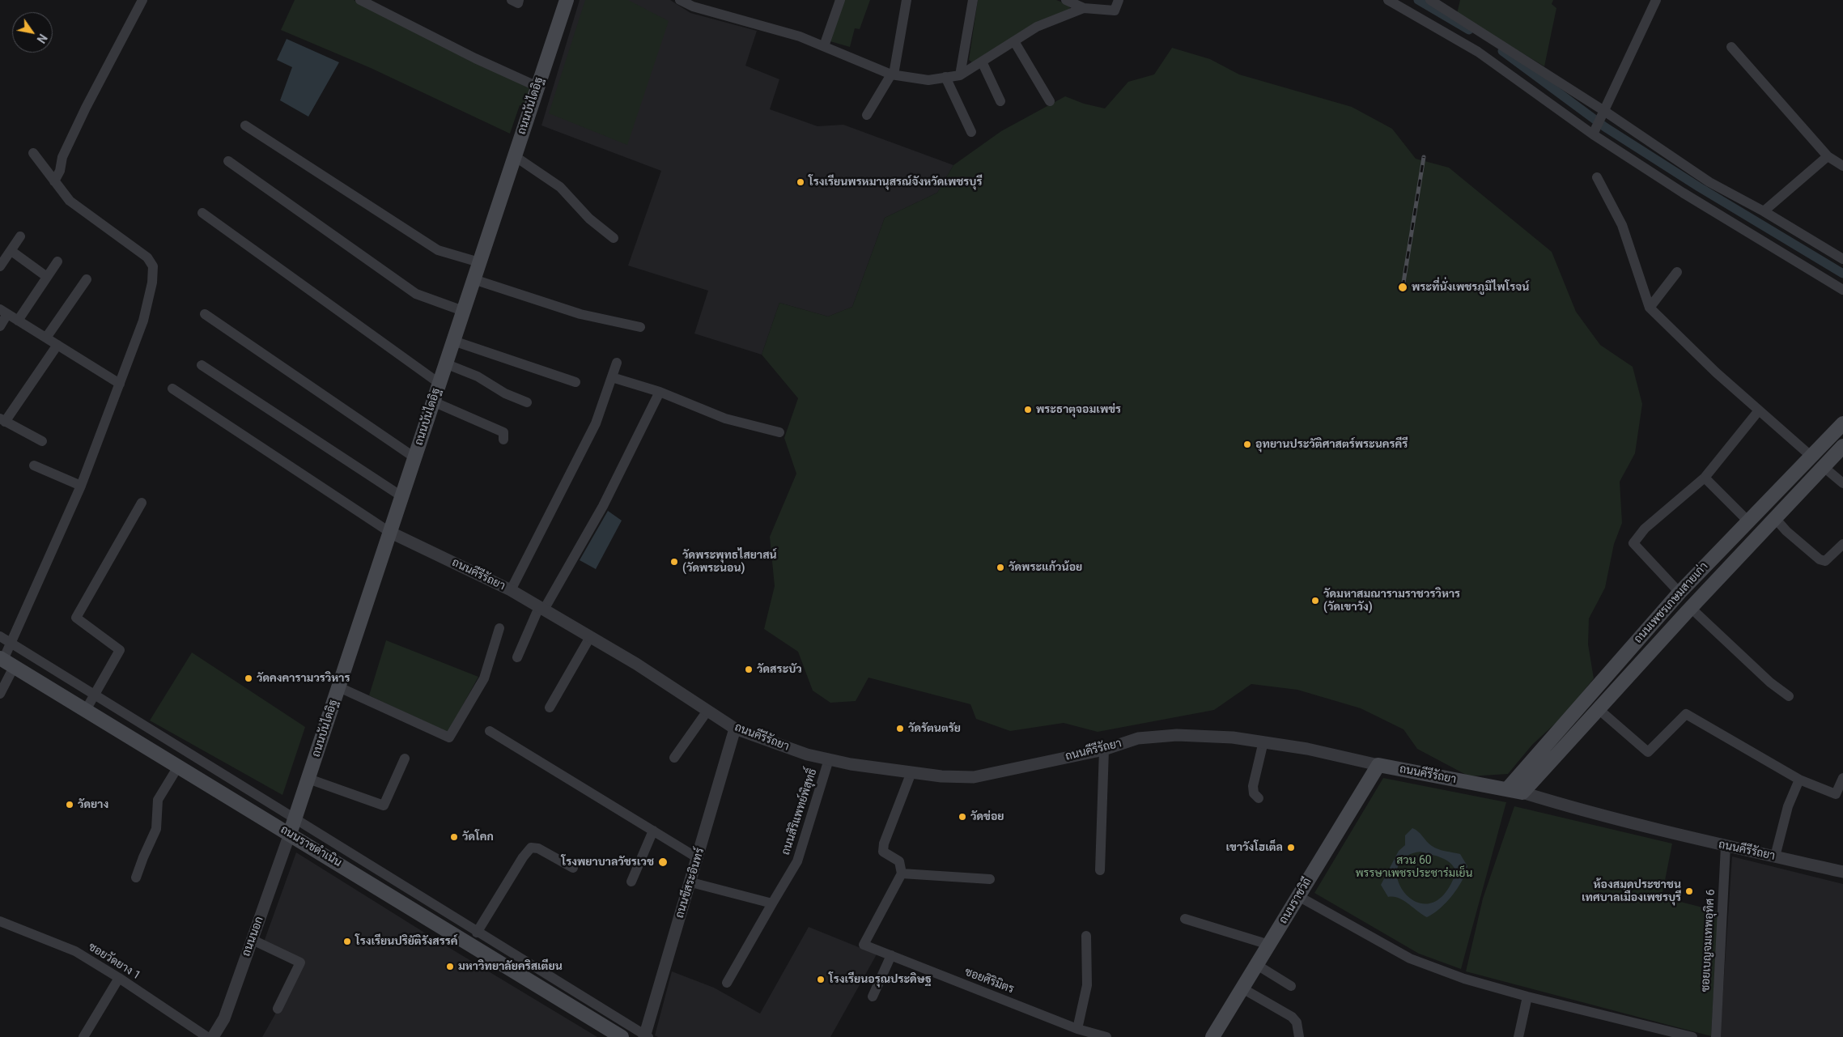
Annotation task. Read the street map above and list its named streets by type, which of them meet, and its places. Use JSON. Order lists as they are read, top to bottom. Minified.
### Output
{"streets":{"main road":["ถนนบันไดอิฐ","ถนนคีรีรัถยา","ถนนเพชรเกษมสายเก่า","ถนนราชดำเนิน","ถนนราชวิถี"],"street":["ถนนสิริแพทย์พิสุทธิ์","ถนนขีสระอินทร์","ถนนนอก","ซอยเบญจมเทพอุทิศ 6","ซอยวัดยาง 1","ซอยศิริมิตร"]},"crossings":[["ถนนบันไดอิฐ","ถนนคีรีรัถยา"],["ถนนบันไดอิฐ","ถนนราชดำเนิน"],["ถนนบันไดอิฐ","ถนนนอก"],["ถนนคีรีรัถยา","ถนนเพชรเกษมสายเก่า"],["ถนนคีรีรัถยา","ถนนสิริแพทย์พิสุทธิ์"],["ถนนคีรีรัถยา","ถนนขีสระอินทร์"],["ถนนคีรีรัถยา","ถนนราชวิถี"],["ถนนคีรีรัถยา","ซอยเบญจมเทพอุทิศ 6"],["ถนนราชดำเนิน","ถนนนอก"]],"parks":["สวน 60 พรรษาเพชรประชาร่มเย็น"],"places":["โรงเรียนพรหมานุสรณ์จังหวัดเพชรบุรี","พระที่นั่งเพชรภูมิไพโรจน์","พระธาตุจอมเพข่ร","อุทยานประวัติศาสตร์พระนครคีรี","วัดพระพุทธไสยาสน์ (วัดพระนอน)","วัดพระแก้วน้อย","วัดมหาสมณารามราชวรวิหาร (วัดเขาวัง)","วัดสระบัว","วัดคงคารามวรวิหาร","วัดรัตนตรัย","วัดยาง","วัดข่อย","วัดโคก","เขาวังโฮเต็ล","โรงพยาบาลวัชรเวช","ห้องสมุดประชาชน เทศบาลเมืองเพชรบุรี","โรงเรียนปริยัติรังสรรค์","มหาวิทยาลัยคริสเตียน","โรงเรียนอรุณประดิษฐ"],"north":"bottom right"}
